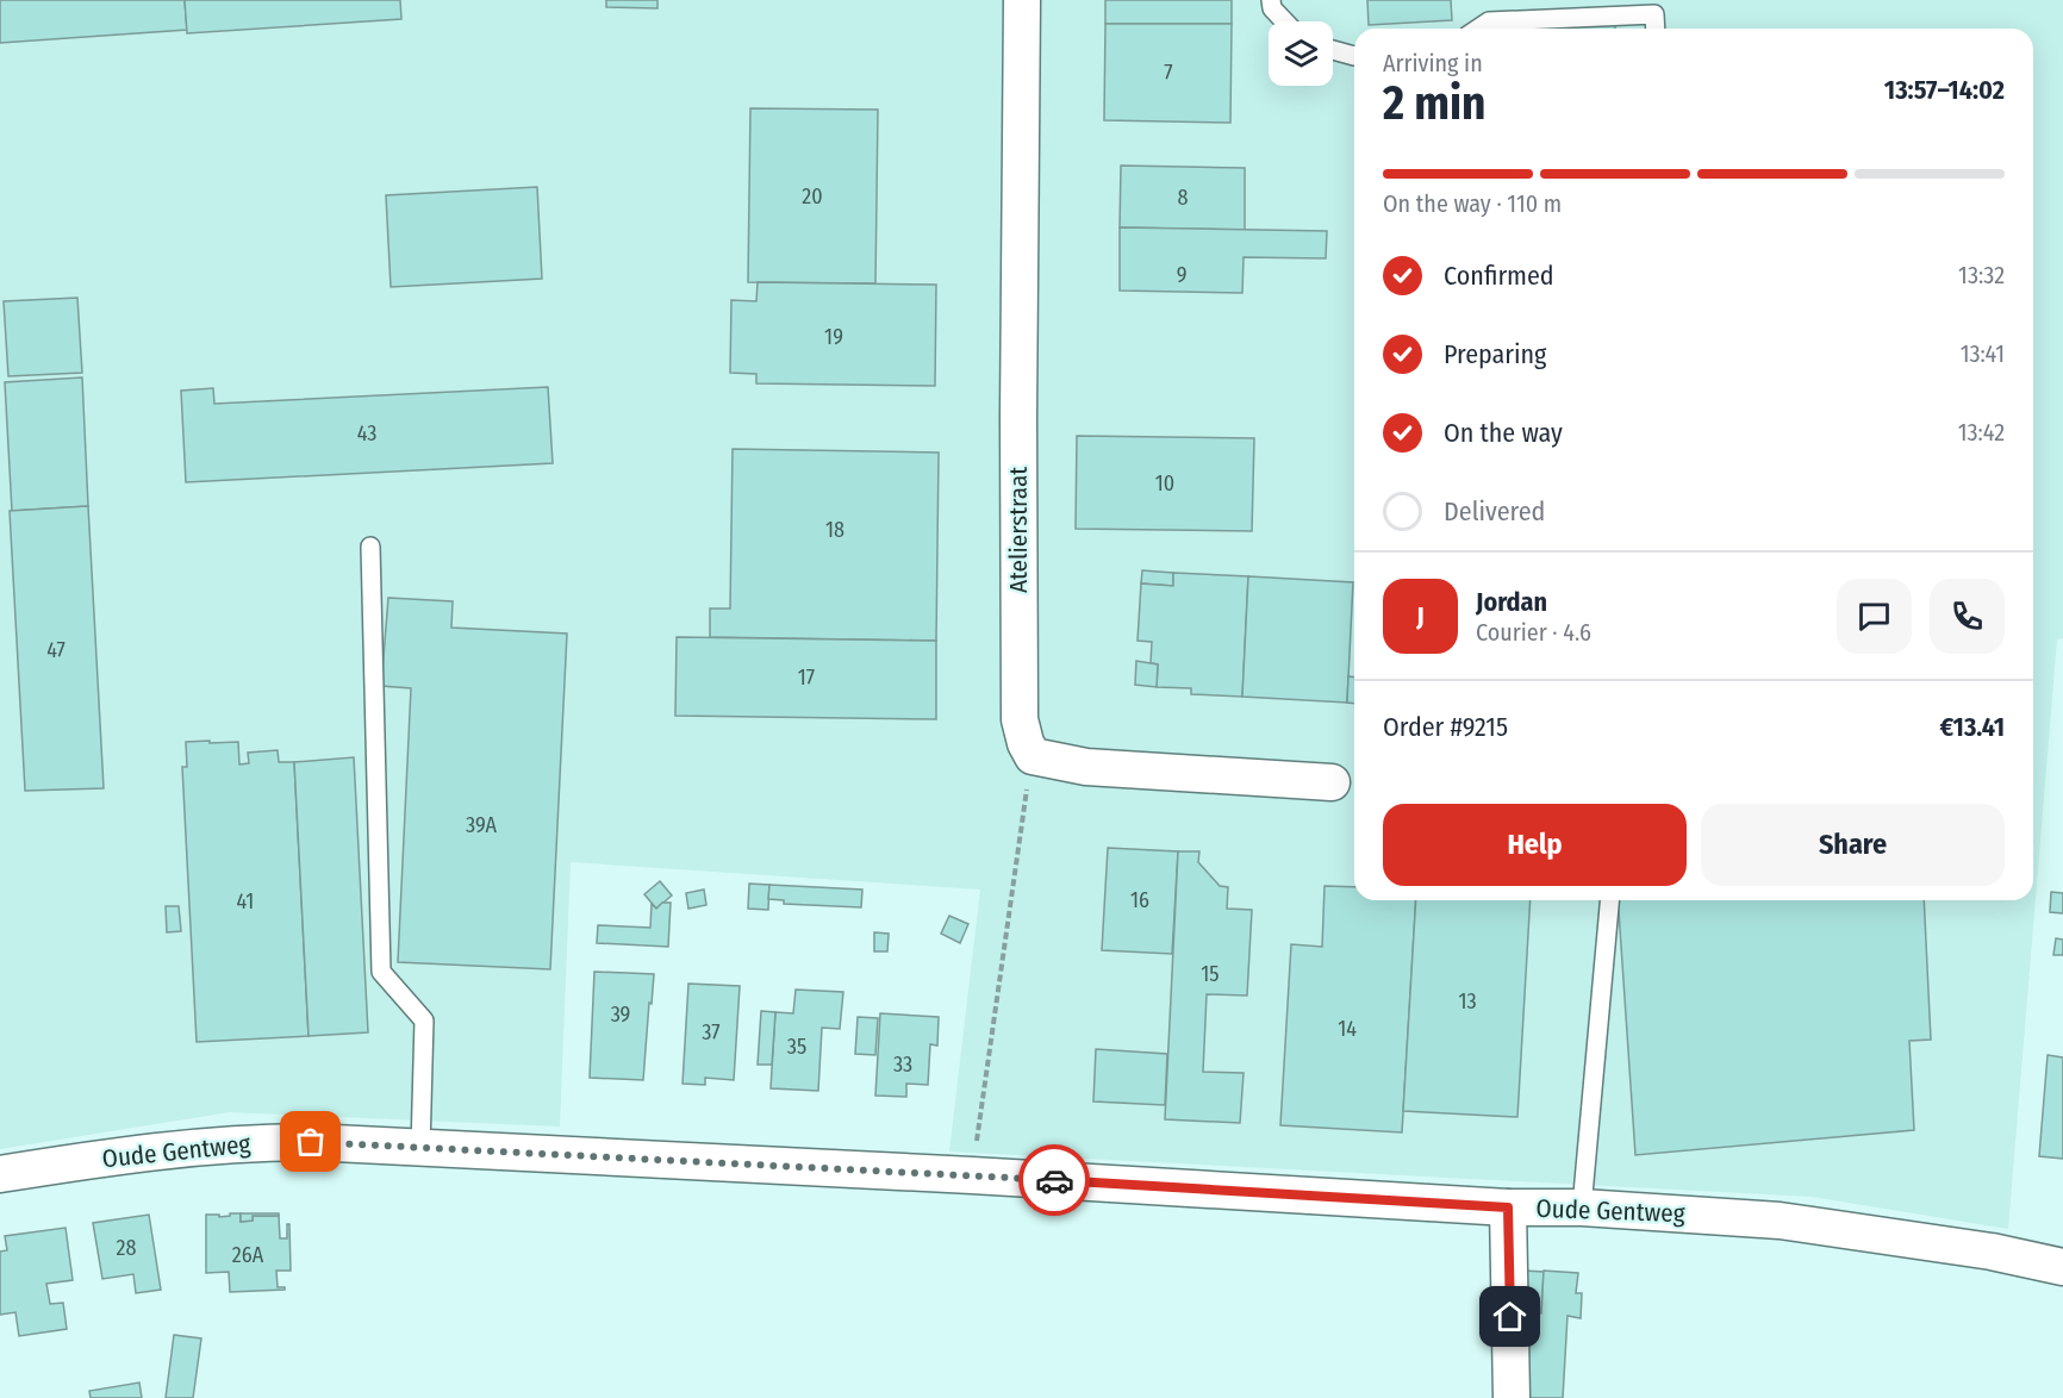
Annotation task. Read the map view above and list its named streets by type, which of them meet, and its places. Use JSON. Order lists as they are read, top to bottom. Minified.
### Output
{"streets":{"street":["Atelierstraat","Oude Gentweg"]},"house_numbers":["7","20","8","9","19","43","10","18","47","17","39A","16","41","15","13","39","14","37","35","33","28","26A"],"page":{"heading":["2 min","Arriving in","13:57–14:02"],"panel":["Jordan","Courier · 4.6","Order #9215","€13.41"],"bar":"On the way · 110 m","list":[["Confirmed","13:32"],["Preparing","13:41"],["On the way","13:42"],"Delivered"],"round":"J","buttons":["Help","Share"]}}
